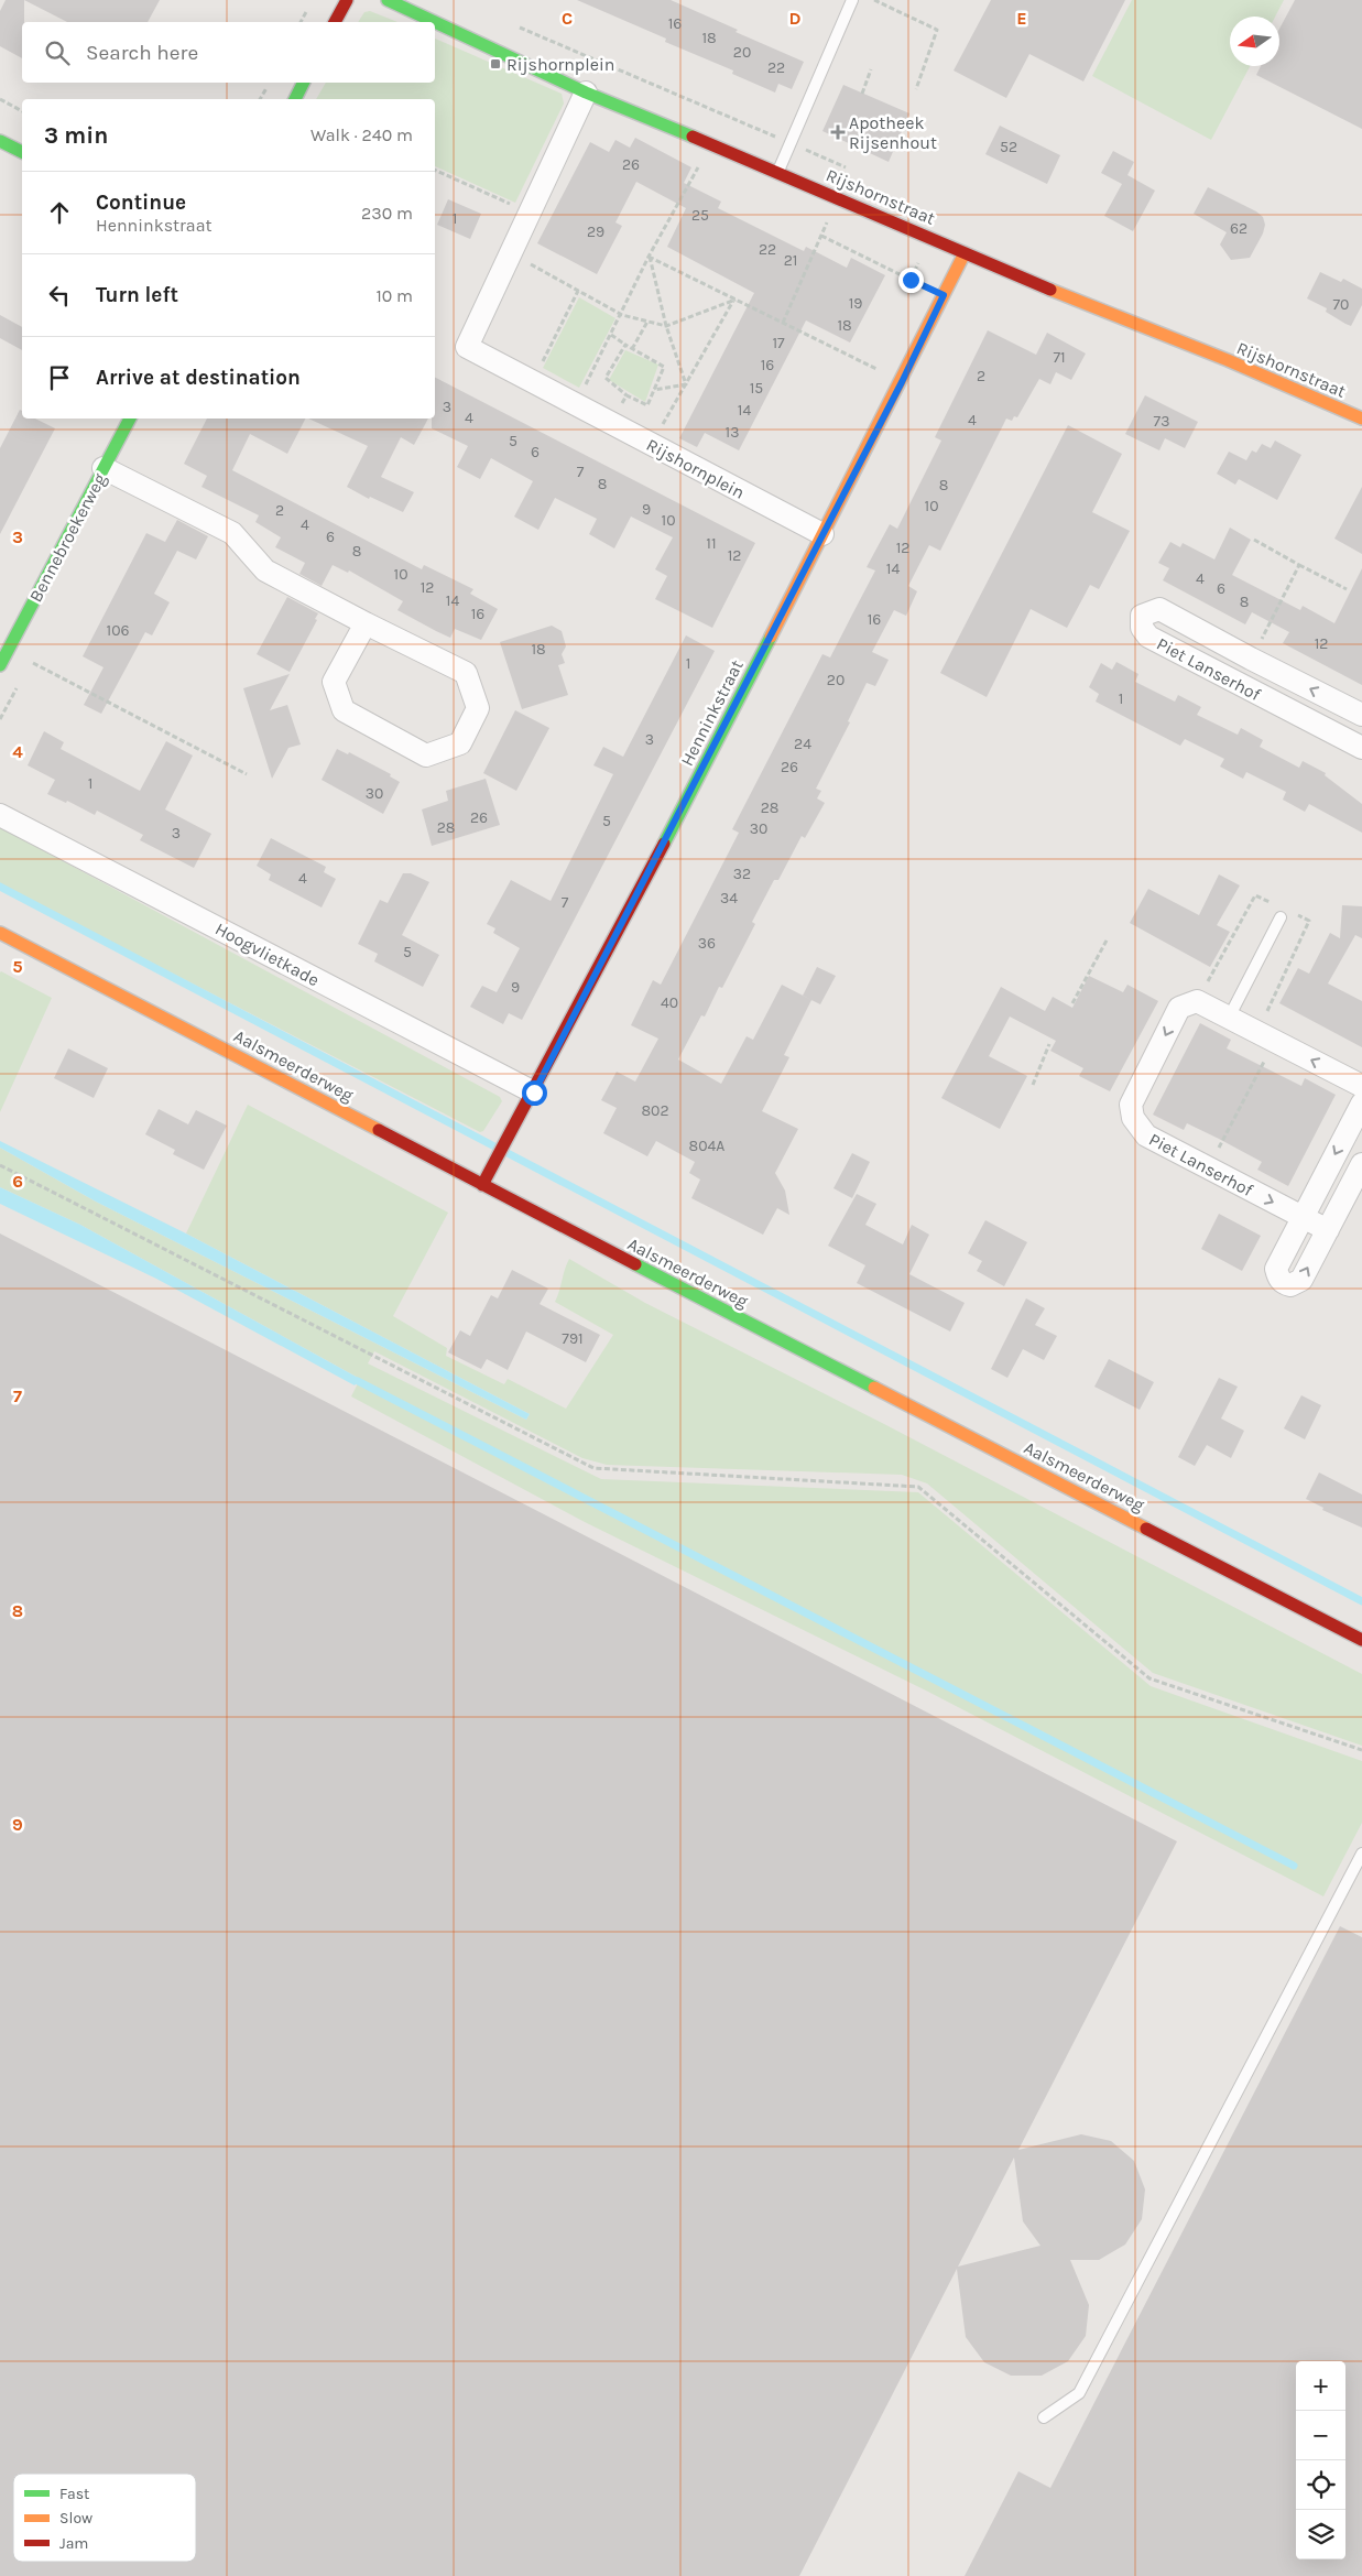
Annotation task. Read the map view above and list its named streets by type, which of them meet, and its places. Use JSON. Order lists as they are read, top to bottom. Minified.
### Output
{"streets":{"street":["Rijshornstraat","Rijshornplein","Bennebroekerweg","Piet Lanserhof","Henninkstraat","Hoogvlietkade","Aalsmeerderweg"]},"crossings":[["Rijshornstraat","Rijshornplein"],["Rijshornstraat","Henninkstraat"],["Rijshornplein","Henninkstraat"],["Henninkstraat","Hoogvlietkade"],["Henninkstraat","Aalsmeerderweg"]],"places":{"transit":["Rijshornplein"],"health":["Apotheek Rijsenhout"]},"house_numbers":["16","18","20","22","52","26","25","1","62","29","22","21","19","70","18","17","71","16","2","15","3","14","4","4","73","13","5","6","7","8","8","10","9","2","10","4","6","11","12","8","12","14","10","4","12","6","14","8","16","16","106","12","18","1","20","1","3","24","26","1","30","28","26","5","28","30","3","32","4","34","7","36","5","9","40","802","804A","791"],"legend":["Fast","Slow","Jam"],"north":"left","page":{"search":"Search here","heading":["3 min","Walk · 240 m"],"list":[["Continue","Henninkstraat","230 m"],["Turn left","10 m"],"Arrive at destination"],"map_buttons":["+","−"]},"grid":{"columns":["C","D","E"],"rows":["3","4","5","6","7","8","9"]}}
